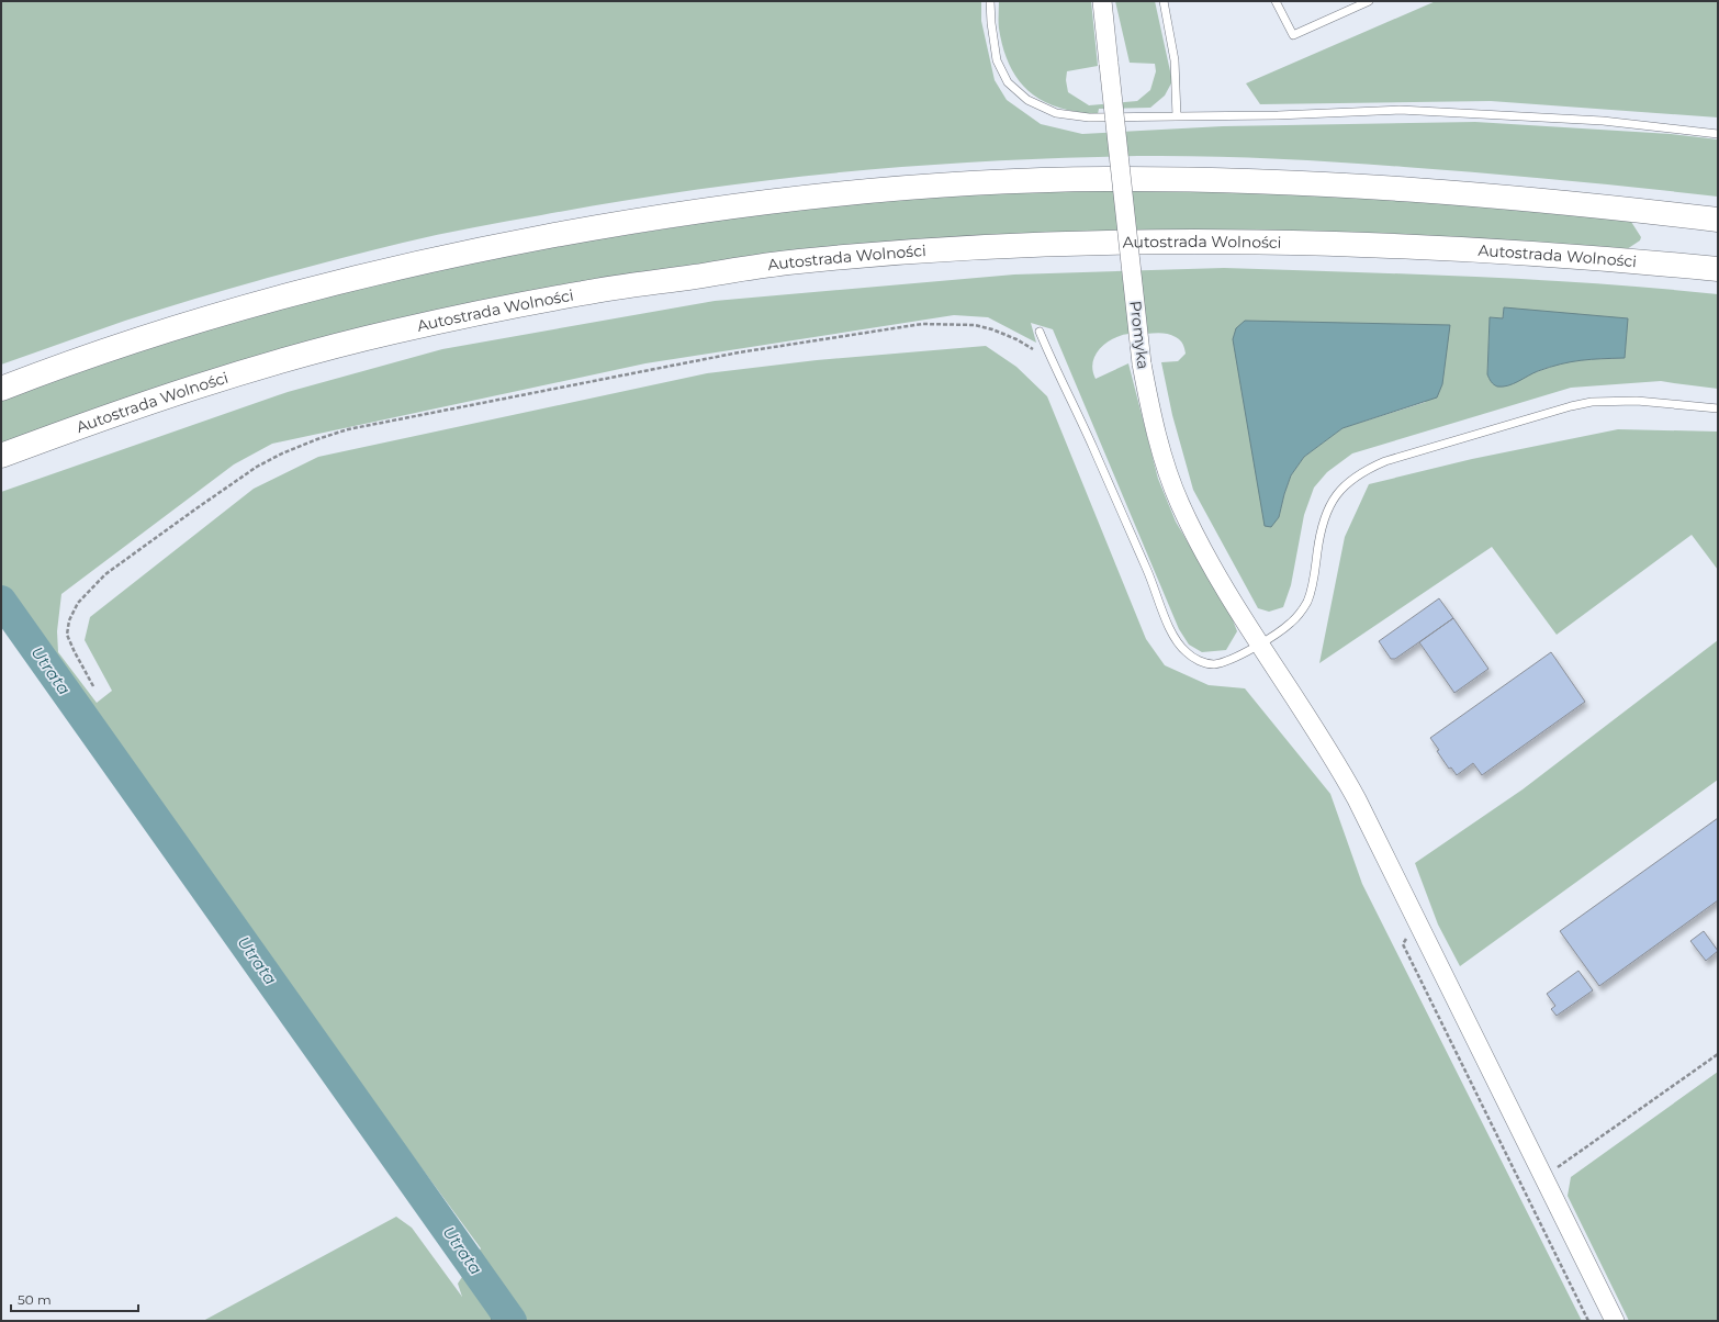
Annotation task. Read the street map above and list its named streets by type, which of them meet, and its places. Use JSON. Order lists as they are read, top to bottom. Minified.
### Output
{"streets":{"highway":["Autostrada Wolności"],"street":["Promyka"]},"water":["Utrata"],"scale_bar":"50 m"}
